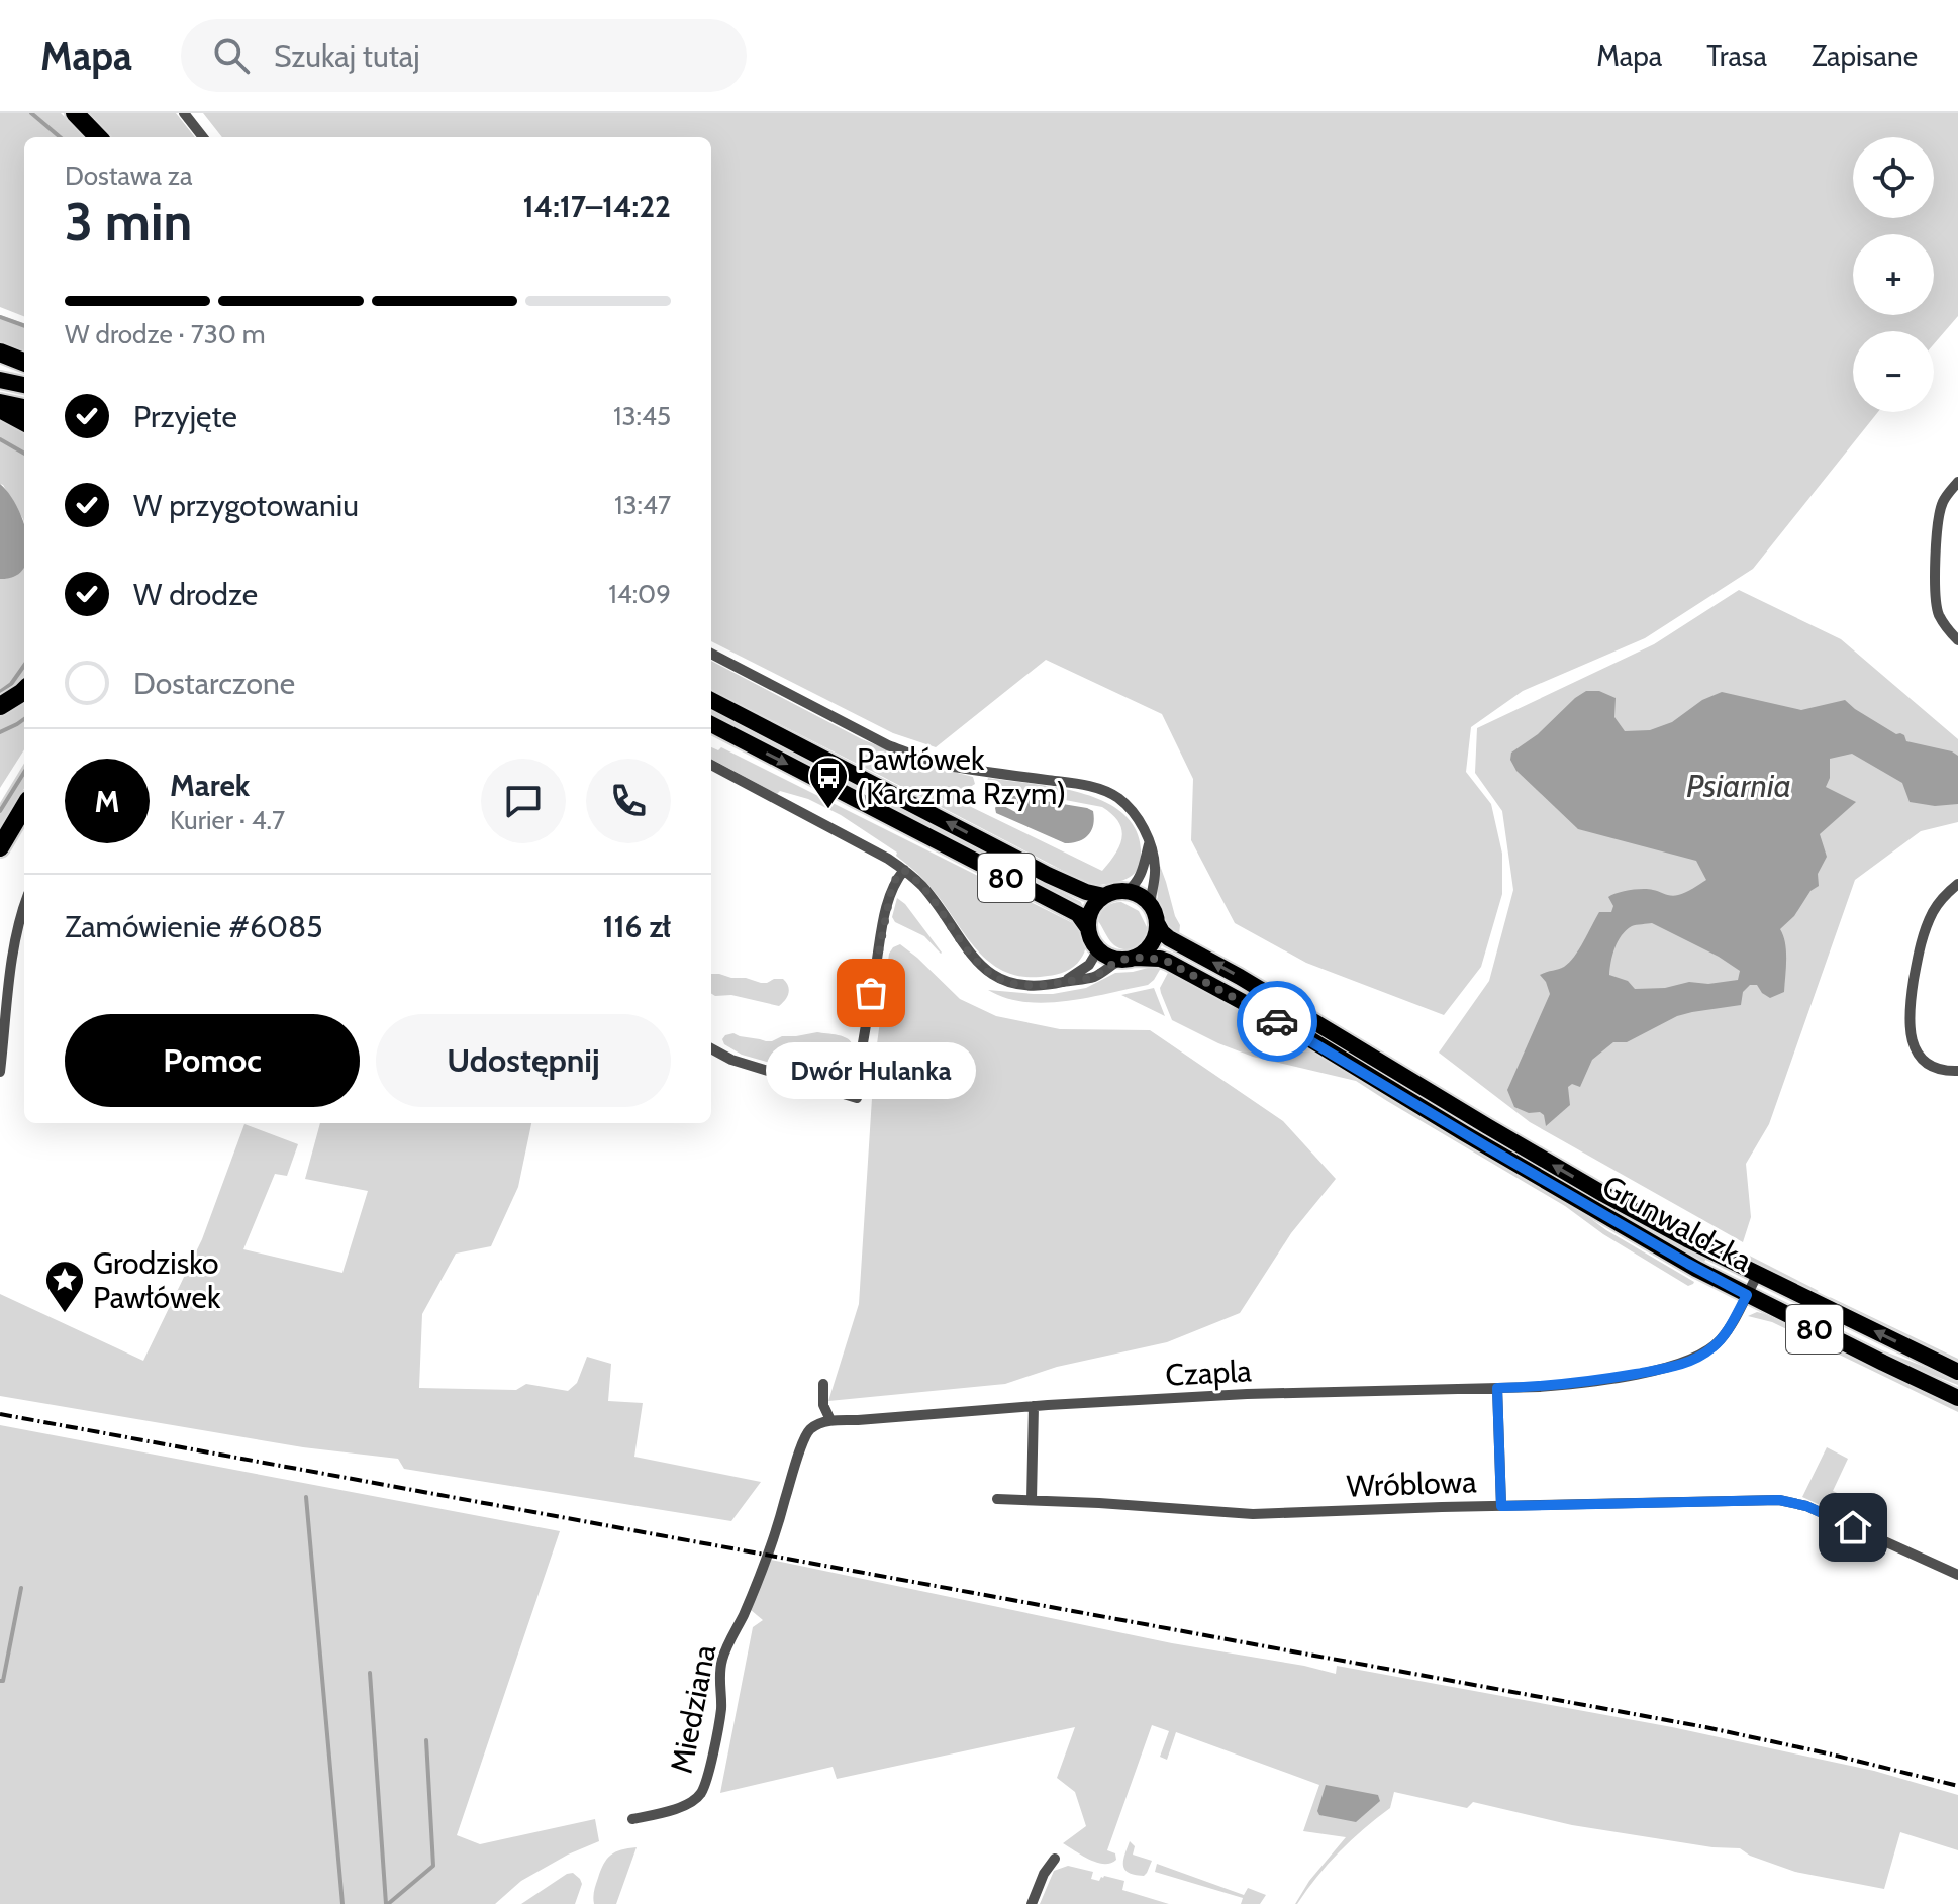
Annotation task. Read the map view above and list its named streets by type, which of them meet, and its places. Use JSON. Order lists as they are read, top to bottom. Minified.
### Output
{"streets":{"main road":["80","Grunwaldzka"],"street":["Czapla","Wróblowa","Miedziana"]},"crossings":[["80","Grunwaldzka"],["Grunwaldzka","Czapla"],["Czapla","Miedziana"]],"water":["Psiarnia"],"places":{"bus stop":["Pawłówek (Karczma Rzym)"],"other":["Dwór Hulanka"],"place":["Grodzisko Pawłówek"]},"page":{"header":"Mapa","search":"Szukaj tutaj","nav":["Mapa","Trasa","Zapisane"],"map_buttons":["+","−"],"heading":["3 min","Dostawa za","14:17–14:22"],"panel":["Marek","Kurier · 4.7","Zamówienie #6085","116 zł"],"bar":"W drodze · 730 m","list":[["Przyjęte","13:45"],["W przygotowaniu","13:47"],["W drodze","14:09"],"Dostarczone"],"round":"M","buttons":["Pomoc","Udostępnij"],"bubble":"Dwór Hulanka"}}
